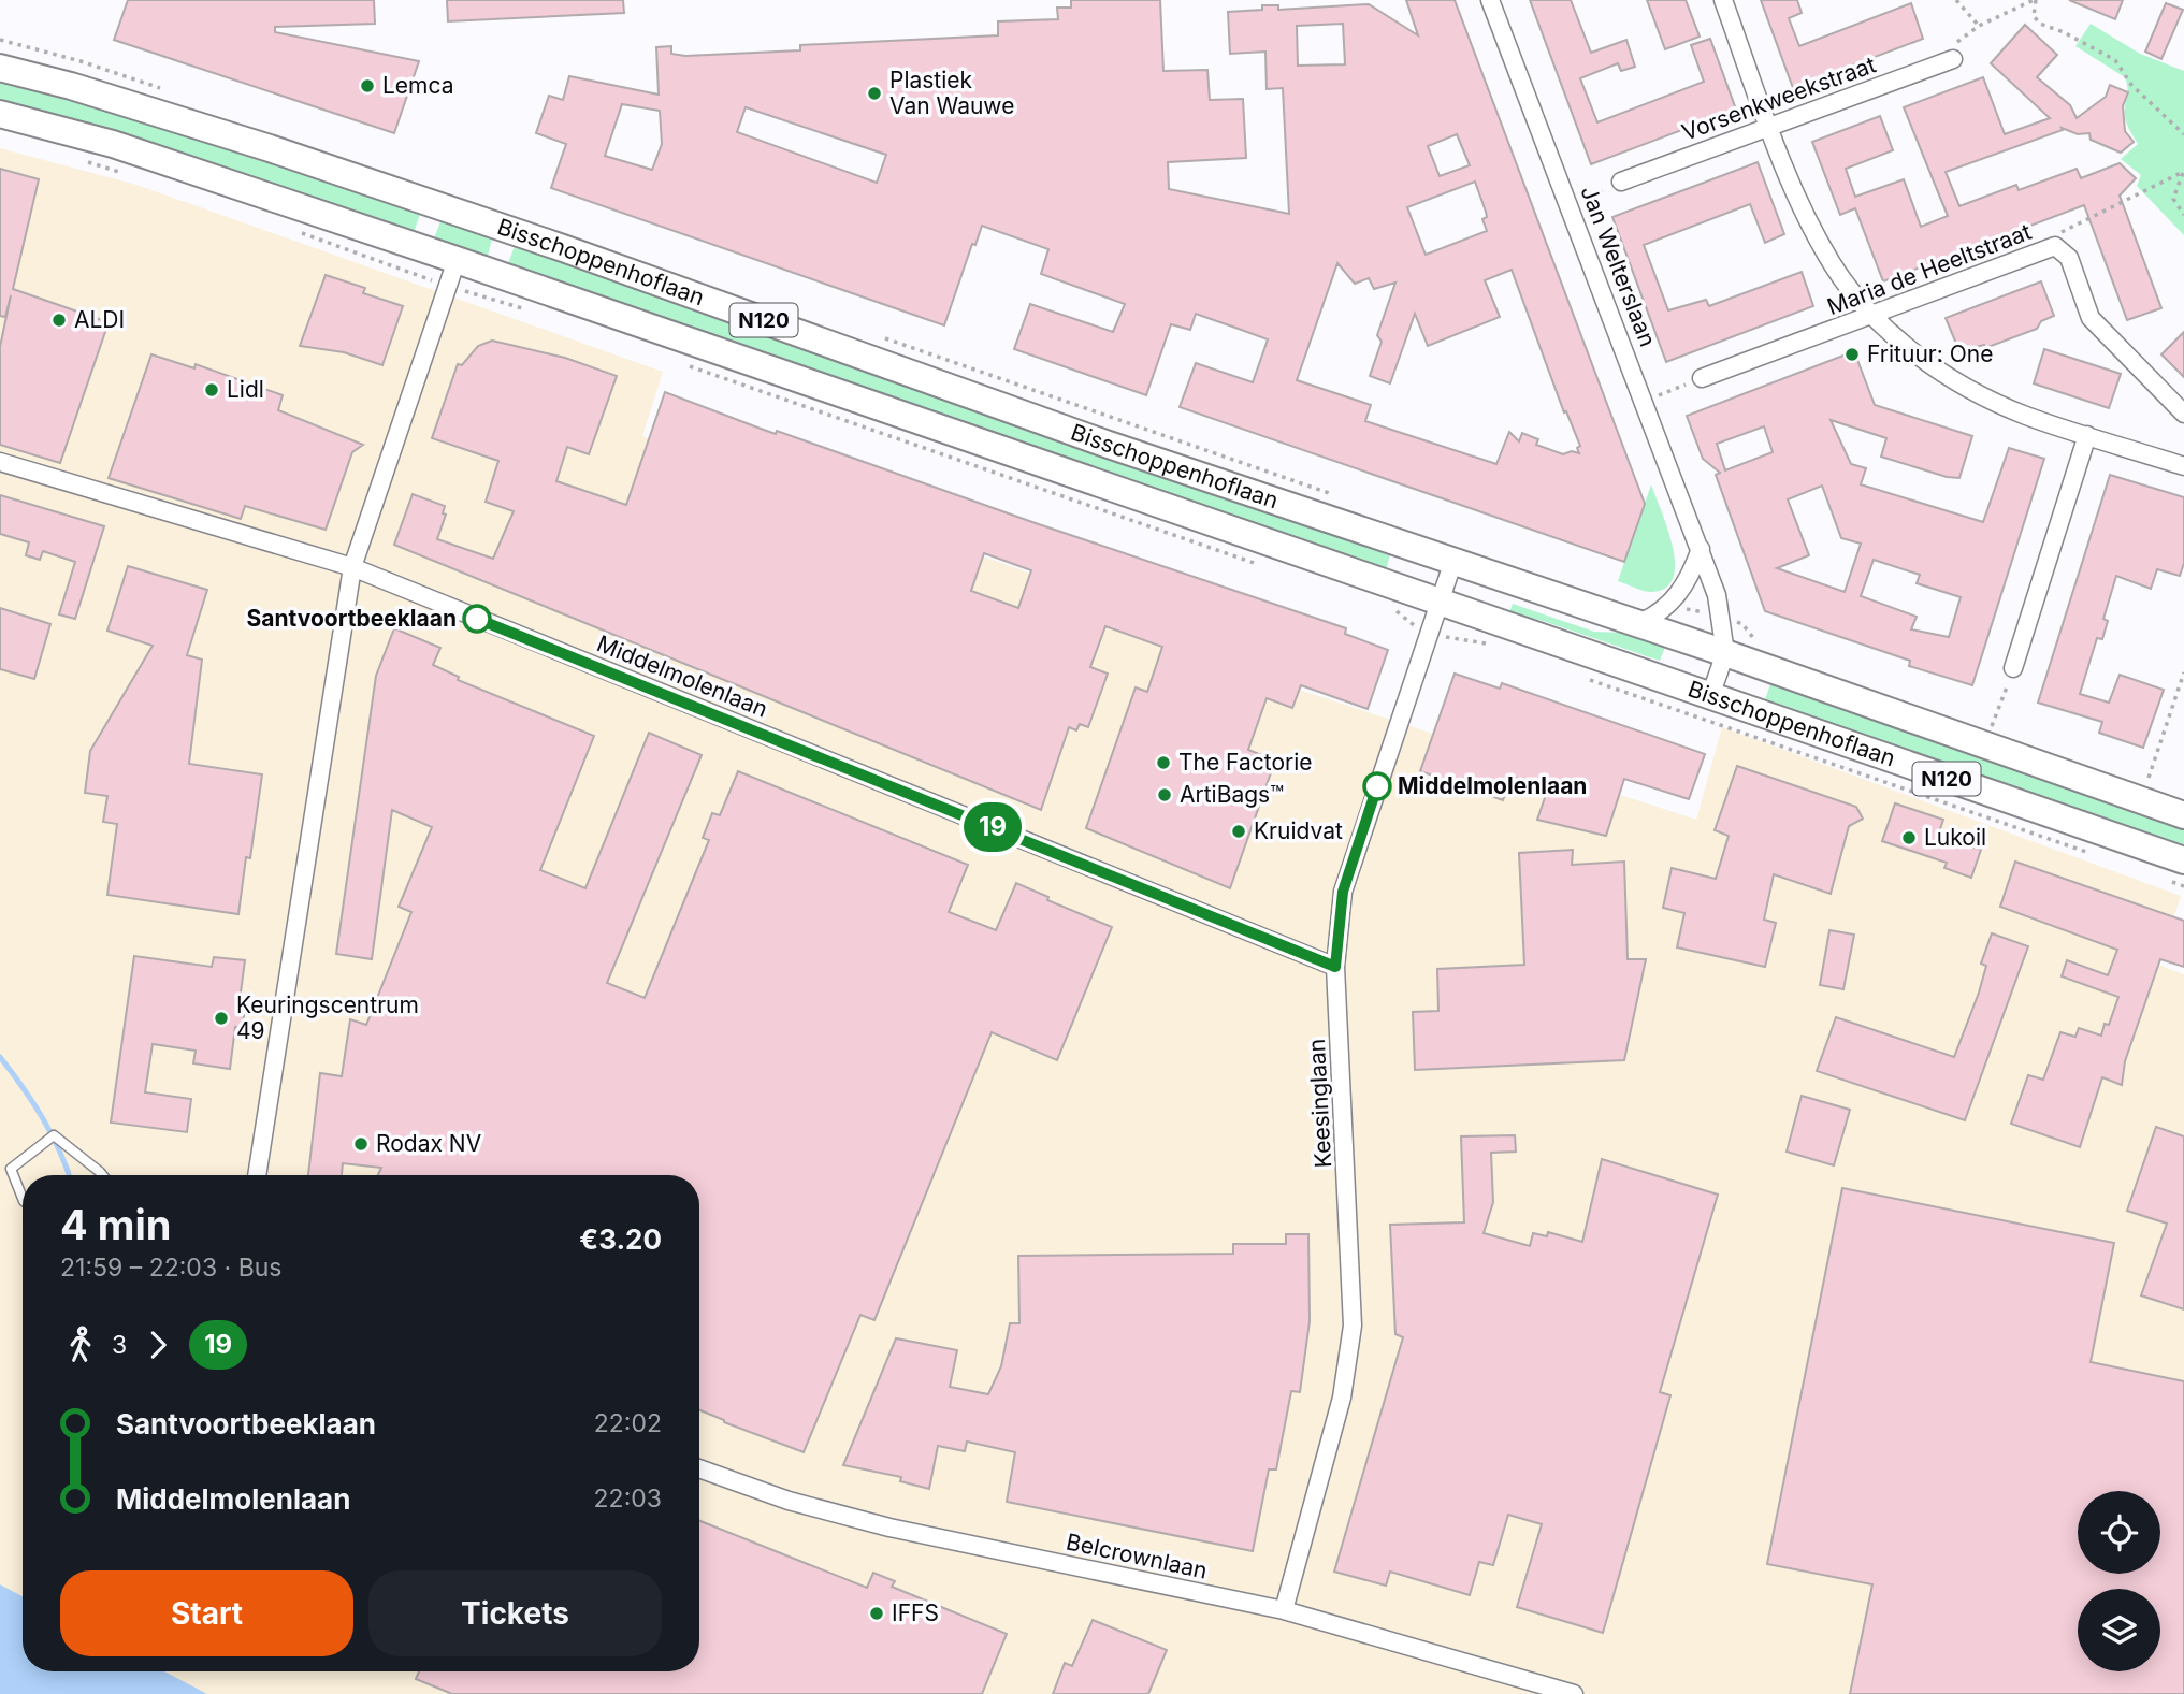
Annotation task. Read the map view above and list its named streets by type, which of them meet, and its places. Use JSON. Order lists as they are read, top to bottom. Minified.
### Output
{"streets":{"main road":["Bisschoppenhoflaan","N120"],"street":["Vorsenkweekstraat","Jan Welterslaan","Maria de Heeltstraat","Middelmolenlaan","Keesinglaan","Belcrownlaan"]},"crossings":[["Bisschoppenhoflaan","Jan Welterslaan"],["Bisschoppenhoflaan","Keesinglaan"],["Middelmolenlaan","Keesinglaan"],["Keesinglaan","Belcrownlaan"]],"places":["Lemca","Plastiek Van Wauwe","ALDI","Frituur: One","Lidl","Santvoortbeeklaan","The Factorie","Middelmolenlaan","ArtiBags™","Kruidvat","Lukoil","Keuringscentrum 49","Rodax NV","IFFS"],"lines":["bus line 19"],"page":{"on_map":"19","heading":["4 min","21:59 – 22:03 · Bus","€3.20"],"legs":["3","19"],"list":[{"name":"Santvoortbeeklaan","value":"22:02"},{"name":"Middelmolenlaan","value":"22:03"}],"buttons":["Start","Tickets"]}}
